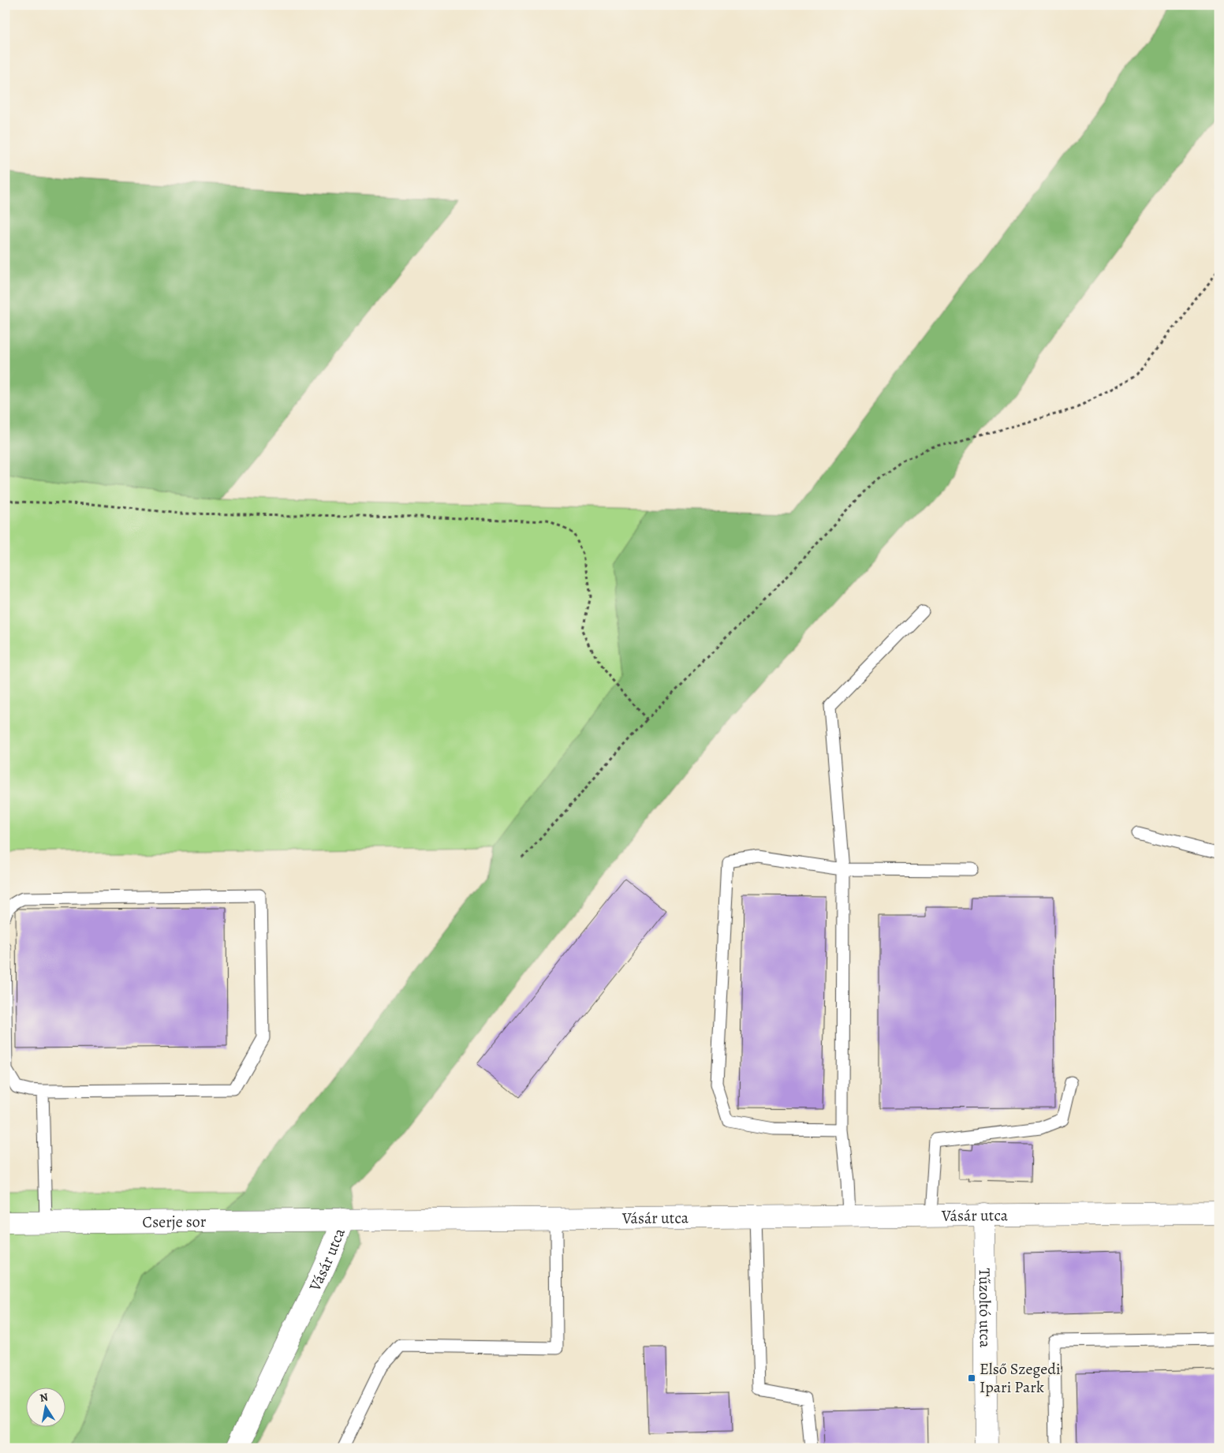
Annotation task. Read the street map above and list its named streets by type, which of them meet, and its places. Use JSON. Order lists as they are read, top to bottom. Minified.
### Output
{"streets":{"street":["Vásár utca","Cserje sor","Tűzoltó utca"]},"crossings":[["Vásár utca","Cserje sor"],["Vásár utca","Tűzoltó utca"]],"places":{"transit":["Első Szegedi Ipari Park"]},"north":"top"}
